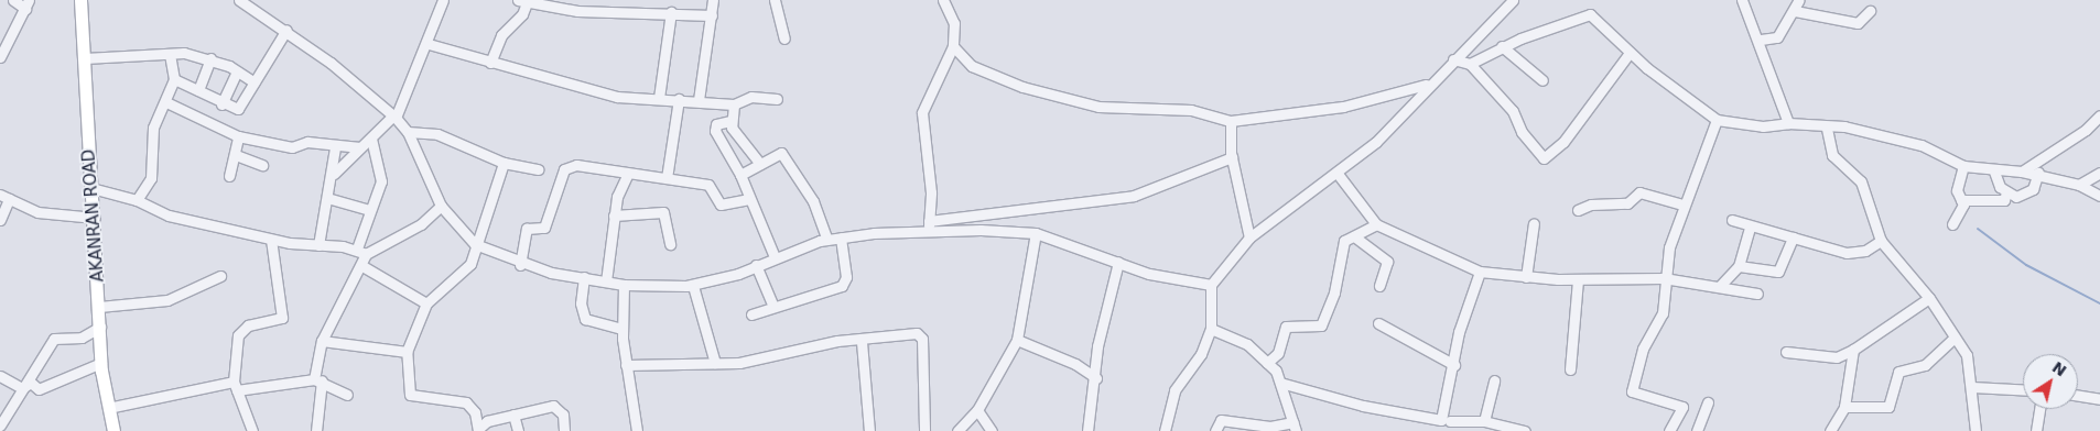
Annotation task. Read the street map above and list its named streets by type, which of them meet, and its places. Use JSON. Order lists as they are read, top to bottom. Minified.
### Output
{"streets":{"main road":["AKANRAN ROAD"]},"north":"top right"}
